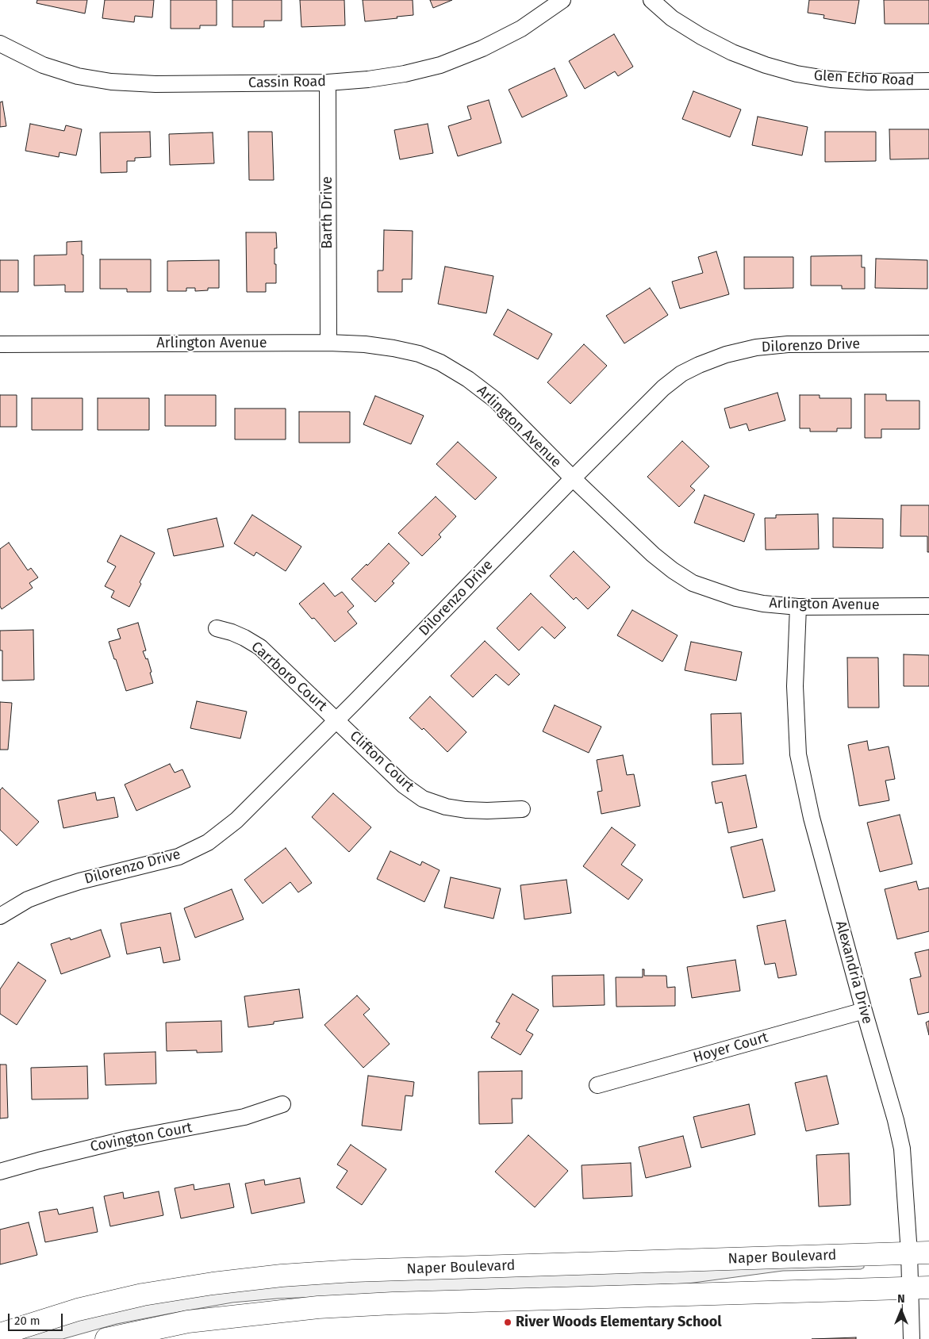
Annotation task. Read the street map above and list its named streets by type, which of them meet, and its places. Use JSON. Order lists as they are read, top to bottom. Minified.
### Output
{"streets":{"main road":["Naper Boulevard"],"street":["Glen Echo Road","Cassin Road","Barth Drive","Arlington Avenue","Dilorenzo Drive","Carrboro Court","Clifton Court","Alexandria Drive","Hoyer Court","Covington Court"]},"crossings":[["Cassin Road","Barth Drive"],["Barth Drive","Arlington Avenue"],["Arlington Avenue","Dilorenzo Drive"],["Arlington Avenue","Alexandria Drive"],["Dilorenzo Drive","Carrboro Court"],["Dilorenzo Drive","Clifton Court"],["Carrboro Court","Clifton Court"],["Alexandria Drive","Hoyer Court"],["Alexandria Drive","Naper Boulevard"]],"places":["River Woods Elementary School"],"scale_bar":"20 m","north":"top"}
